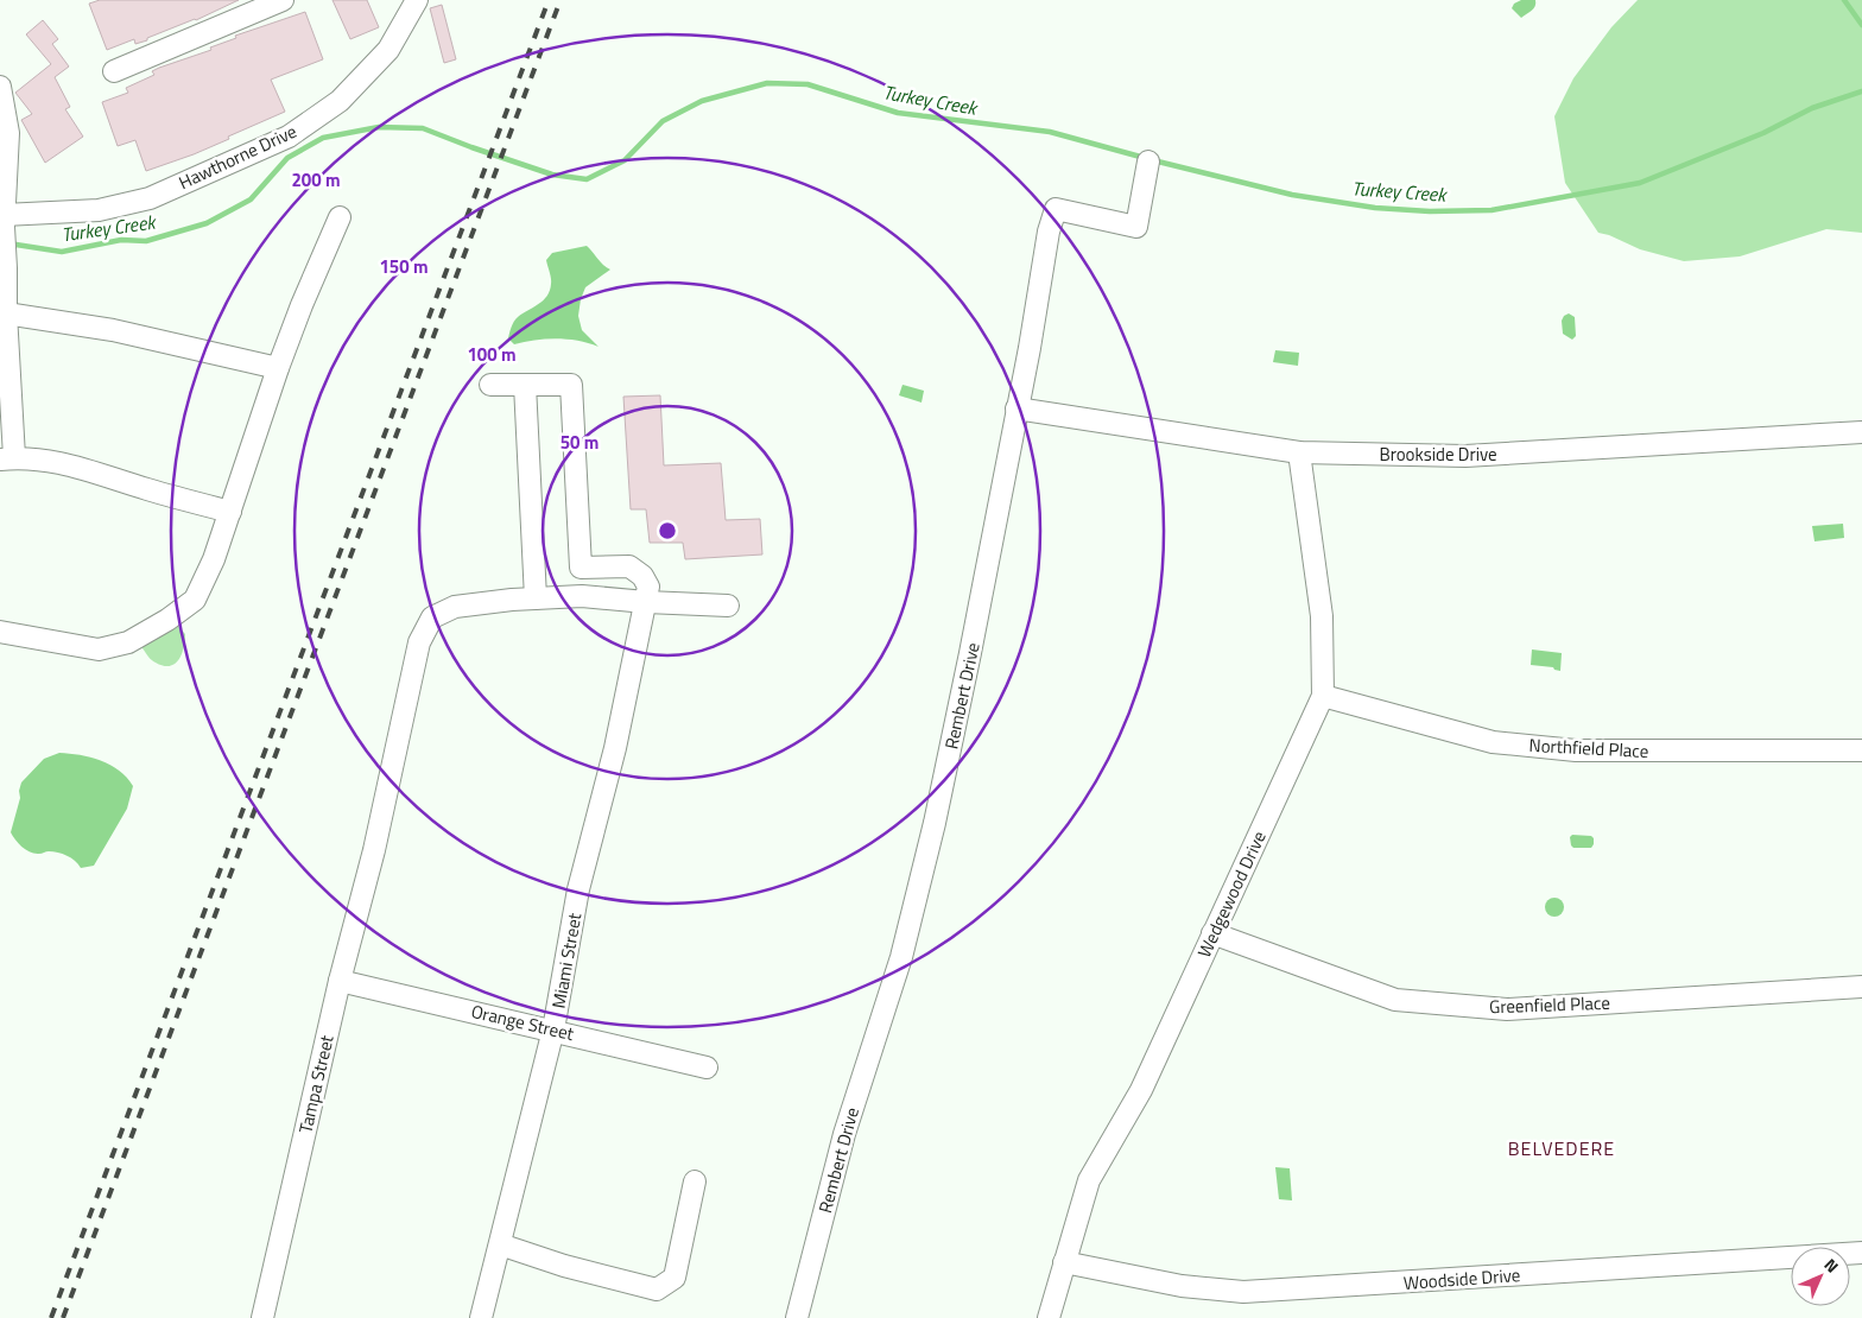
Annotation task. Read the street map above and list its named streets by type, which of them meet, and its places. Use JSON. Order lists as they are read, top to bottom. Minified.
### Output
{"streets":{"street":["Hawthorne Drive","Brookside Drive","Rembert Drive","Northfield Place","Wedgewood Drive","Miami Street","Greenfield Place","Orange Street","Tampa Street","Woodside Drive"]},"crossings":[["Brookside Drive","Rembert Drive"],["Brookside Drive","Wedgewood Drive"],["Northfield Place","Wedgewood Drive"],["Wedgewood Drive","Greenfield Place"],["Wedgewood Drive","Woodside Drive"],["Miami Street","Orange Street"],["Miami Street","Tampa Street"],["Orange Street","Tampa Street"]],"districts":["BELVEDERE"],"water":["Turkey Creek"],"north":"top right","rings":["200 m","150 m","100 m","50 m"]}
